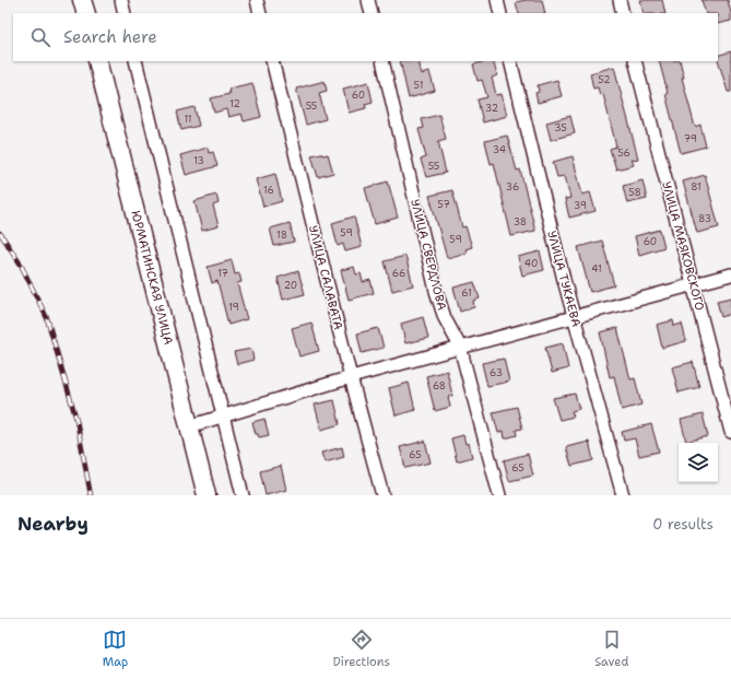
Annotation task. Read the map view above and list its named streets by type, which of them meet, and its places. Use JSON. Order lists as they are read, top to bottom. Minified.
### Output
{"streets":{"main road":["ЮРМАТИНСКАЯ УЛИЦА"],"street":["УЛИЦА МАЯКОВСКОГО","УЛИЦА СВЕРДЛОВА","УЛИЦА САЛАВАТА","УЛИЦА ТУКАЕВА"]},"house_numbers":["52","51","60","12","55","32","11","35","79","34","56","13","55","36","81","16","58","57","39","83","38","59","18","59","60","40","41","17","66","20","61","19","63","68","65","65"],"page":{"search":"Search here","heading":["Nearby","0 results"],"nav":["Map","Directions","Saved"]}}
